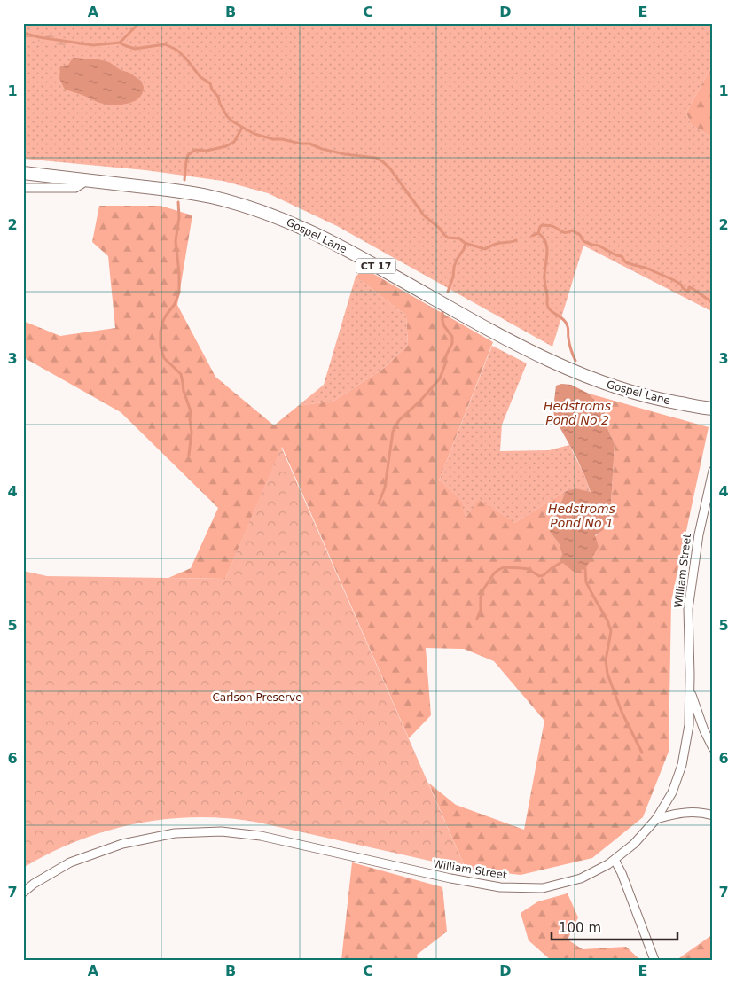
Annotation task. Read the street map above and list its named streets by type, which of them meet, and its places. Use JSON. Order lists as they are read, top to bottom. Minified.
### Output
{"streets":{"main road":["Gospel Lane","CT 17"],"street":["William Street"]},"water":["Hedstroms Pond No 2","Hedstroms Pond No 1"],"parks":["Carlson Preserve"],"scale_bar":"100 m","grid":{"columns":["A","B","C","D","E"],"rows":["1","2","3","4","5","6","7"]}}
